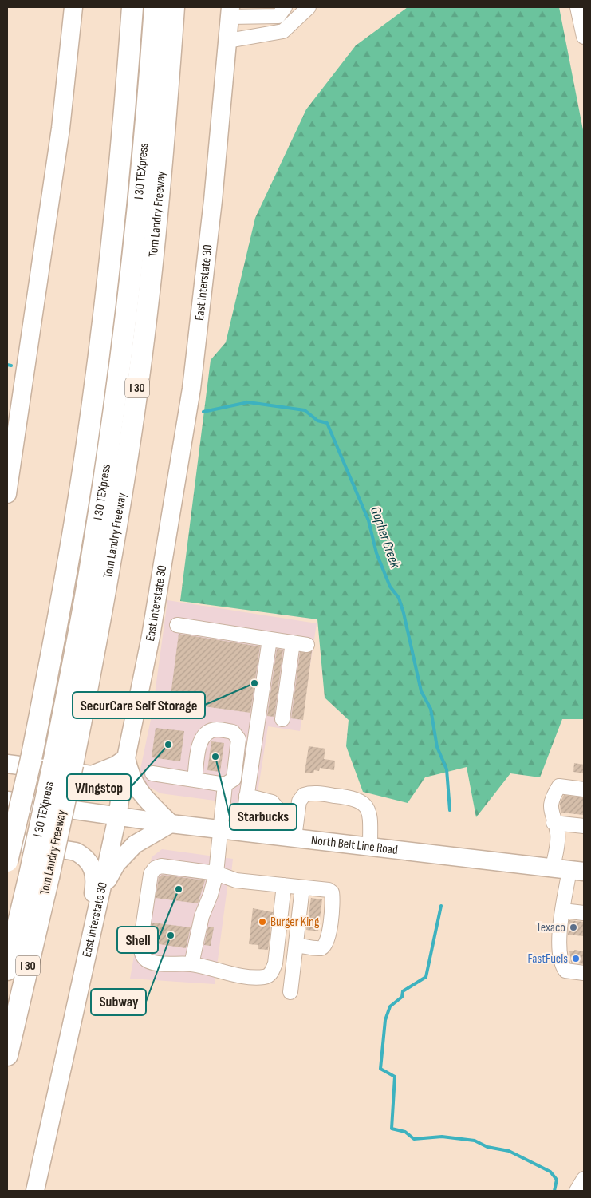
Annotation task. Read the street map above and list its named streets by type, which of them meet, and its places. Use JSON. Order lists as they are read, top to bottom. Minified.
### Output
{"streets":{"highway":["I 30 TEXpress","Tom Landry Freeway","I 30"],"main road":["East Interstate 30","North Belt Line Road"]},"crossings":[["I 30 TEXpress","Tom Landry Freeway"],["East Interstate 30","North Belt Line Road"]],"water":["Gopher Creek"],"places":["SecurCare Self Storage","Wingstop","Starbucks","Shell","Burger King","Texaco","Subway","FastFuels"]}
